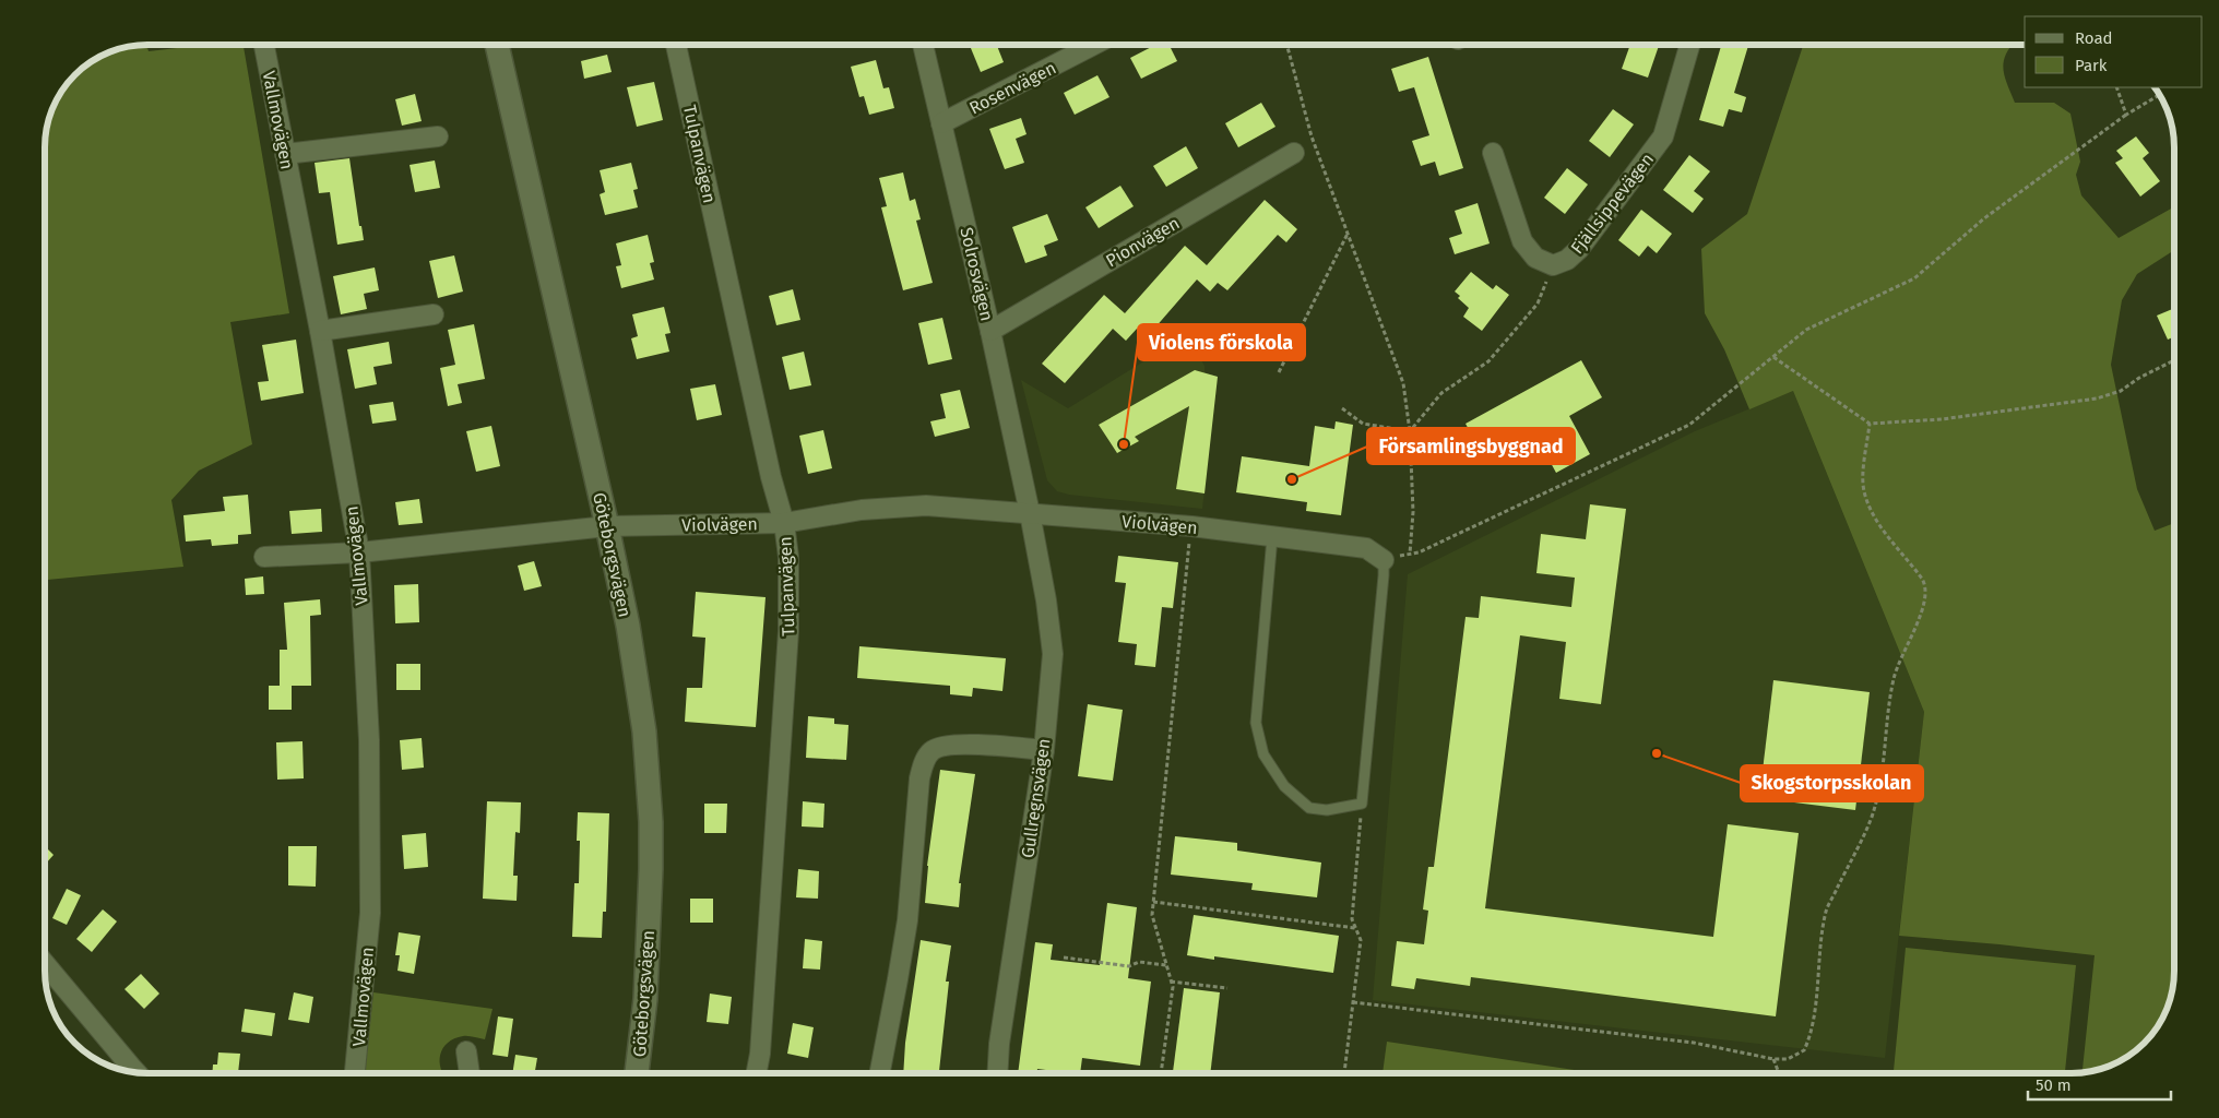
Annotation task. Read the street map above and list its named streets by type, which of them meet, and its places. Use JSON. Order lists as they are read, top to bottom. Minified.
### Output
{"streets":{"street":["Rosenvägen","Vallmovägen","Tulpanvägen","Fjällsippevägen","Pionvägen","Solrosvägen","Violvägen","Göteborgsvägen","Gullregnsvägen"]},"crossings":[["Rosenvägen","Solrosvägen"],["Vallmovägen","Violvägen"],["Tulpanvägen","Violvägen"],["Pionvägen","Solrosvägen"],["Solrosvägen","Violvägen"],["Solrosvägen","Gullregnsvägen"],["Violvägen","Göteborgsvägen"],["Violvägen","Gullregnsvägen"]],"places":["Violens förskola","Församlingsbyggnad","Skogstorpsskolan"],"legend":["Road","Park"],"scale_bar":"50 m"}
